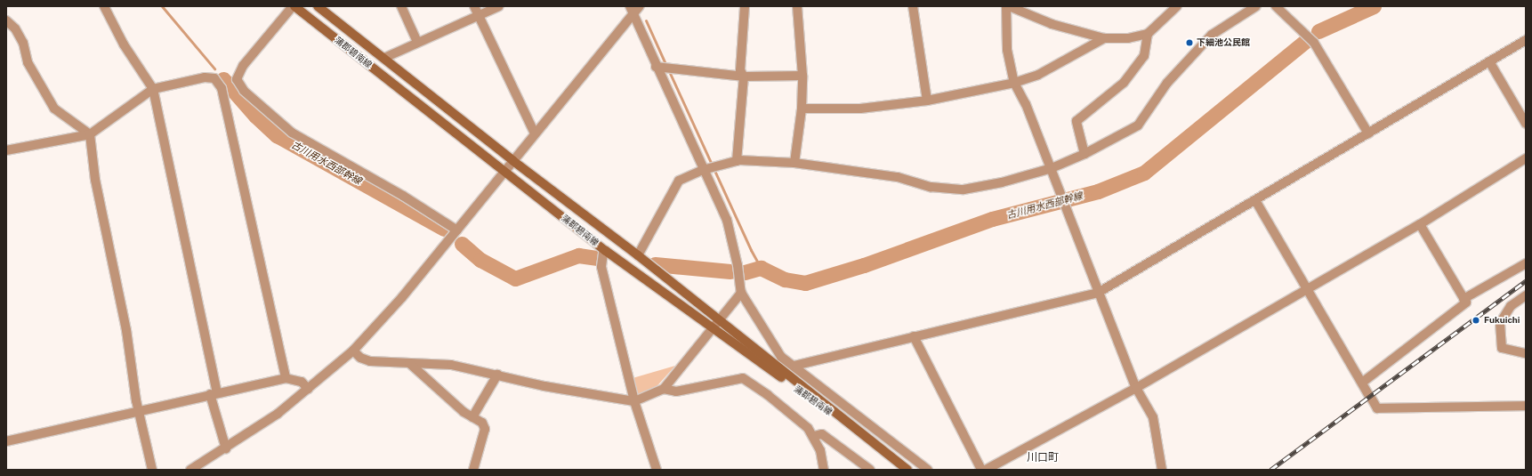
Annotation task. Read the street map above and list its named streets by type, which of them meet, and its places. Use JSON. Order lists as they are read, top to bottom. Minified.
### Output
{"streets":{"main road":["蒲郡碧南線"]},"districts":["川口町"],"water":["古川用水西部幹線"],"places":["下細池公民館","Fukuichi"]}
